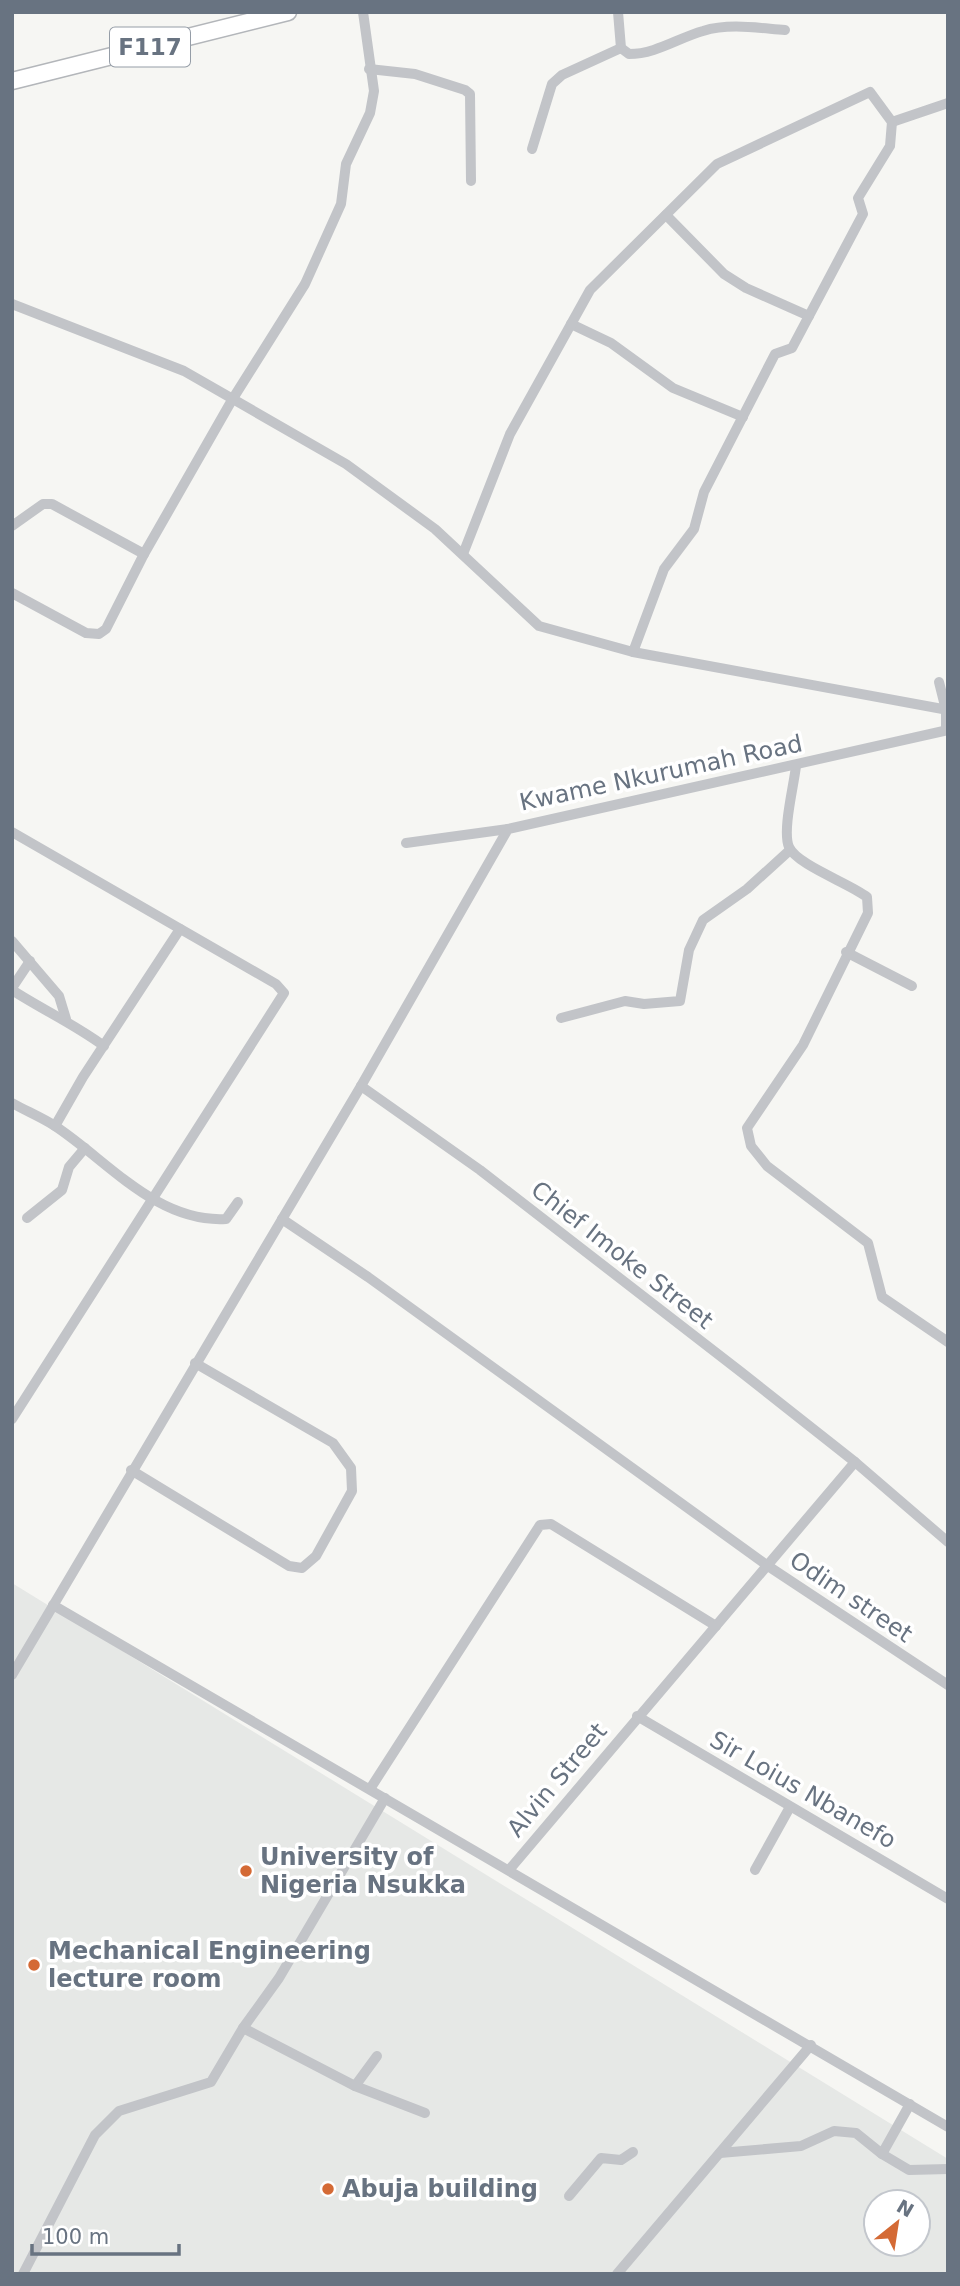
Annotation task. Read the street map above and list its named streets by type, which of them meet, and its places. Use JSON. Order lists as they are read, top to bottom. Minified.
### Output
{"streets":{"main road":["F117"],"street":["Kwame Nkurumah Road","Chief Imoke Street","Odim street","Alvin Street","Sir Loius Nbanefo"]},"crossings":[["Kwame Nkurumah Road","Chief Imoke Street"],["Kwame Nkurumah Road","Odim street"],["Chief Imoke Street","Alvin Street"],["Odim street","Alvin Street"],["Alvin Street","Sir Loius Nbanefo"]],"places":["University of Nigeria Nsukka","Mechanical Engineering lecture room","Abuja building"],"scale_bar":"100 m","north":"top right"}
